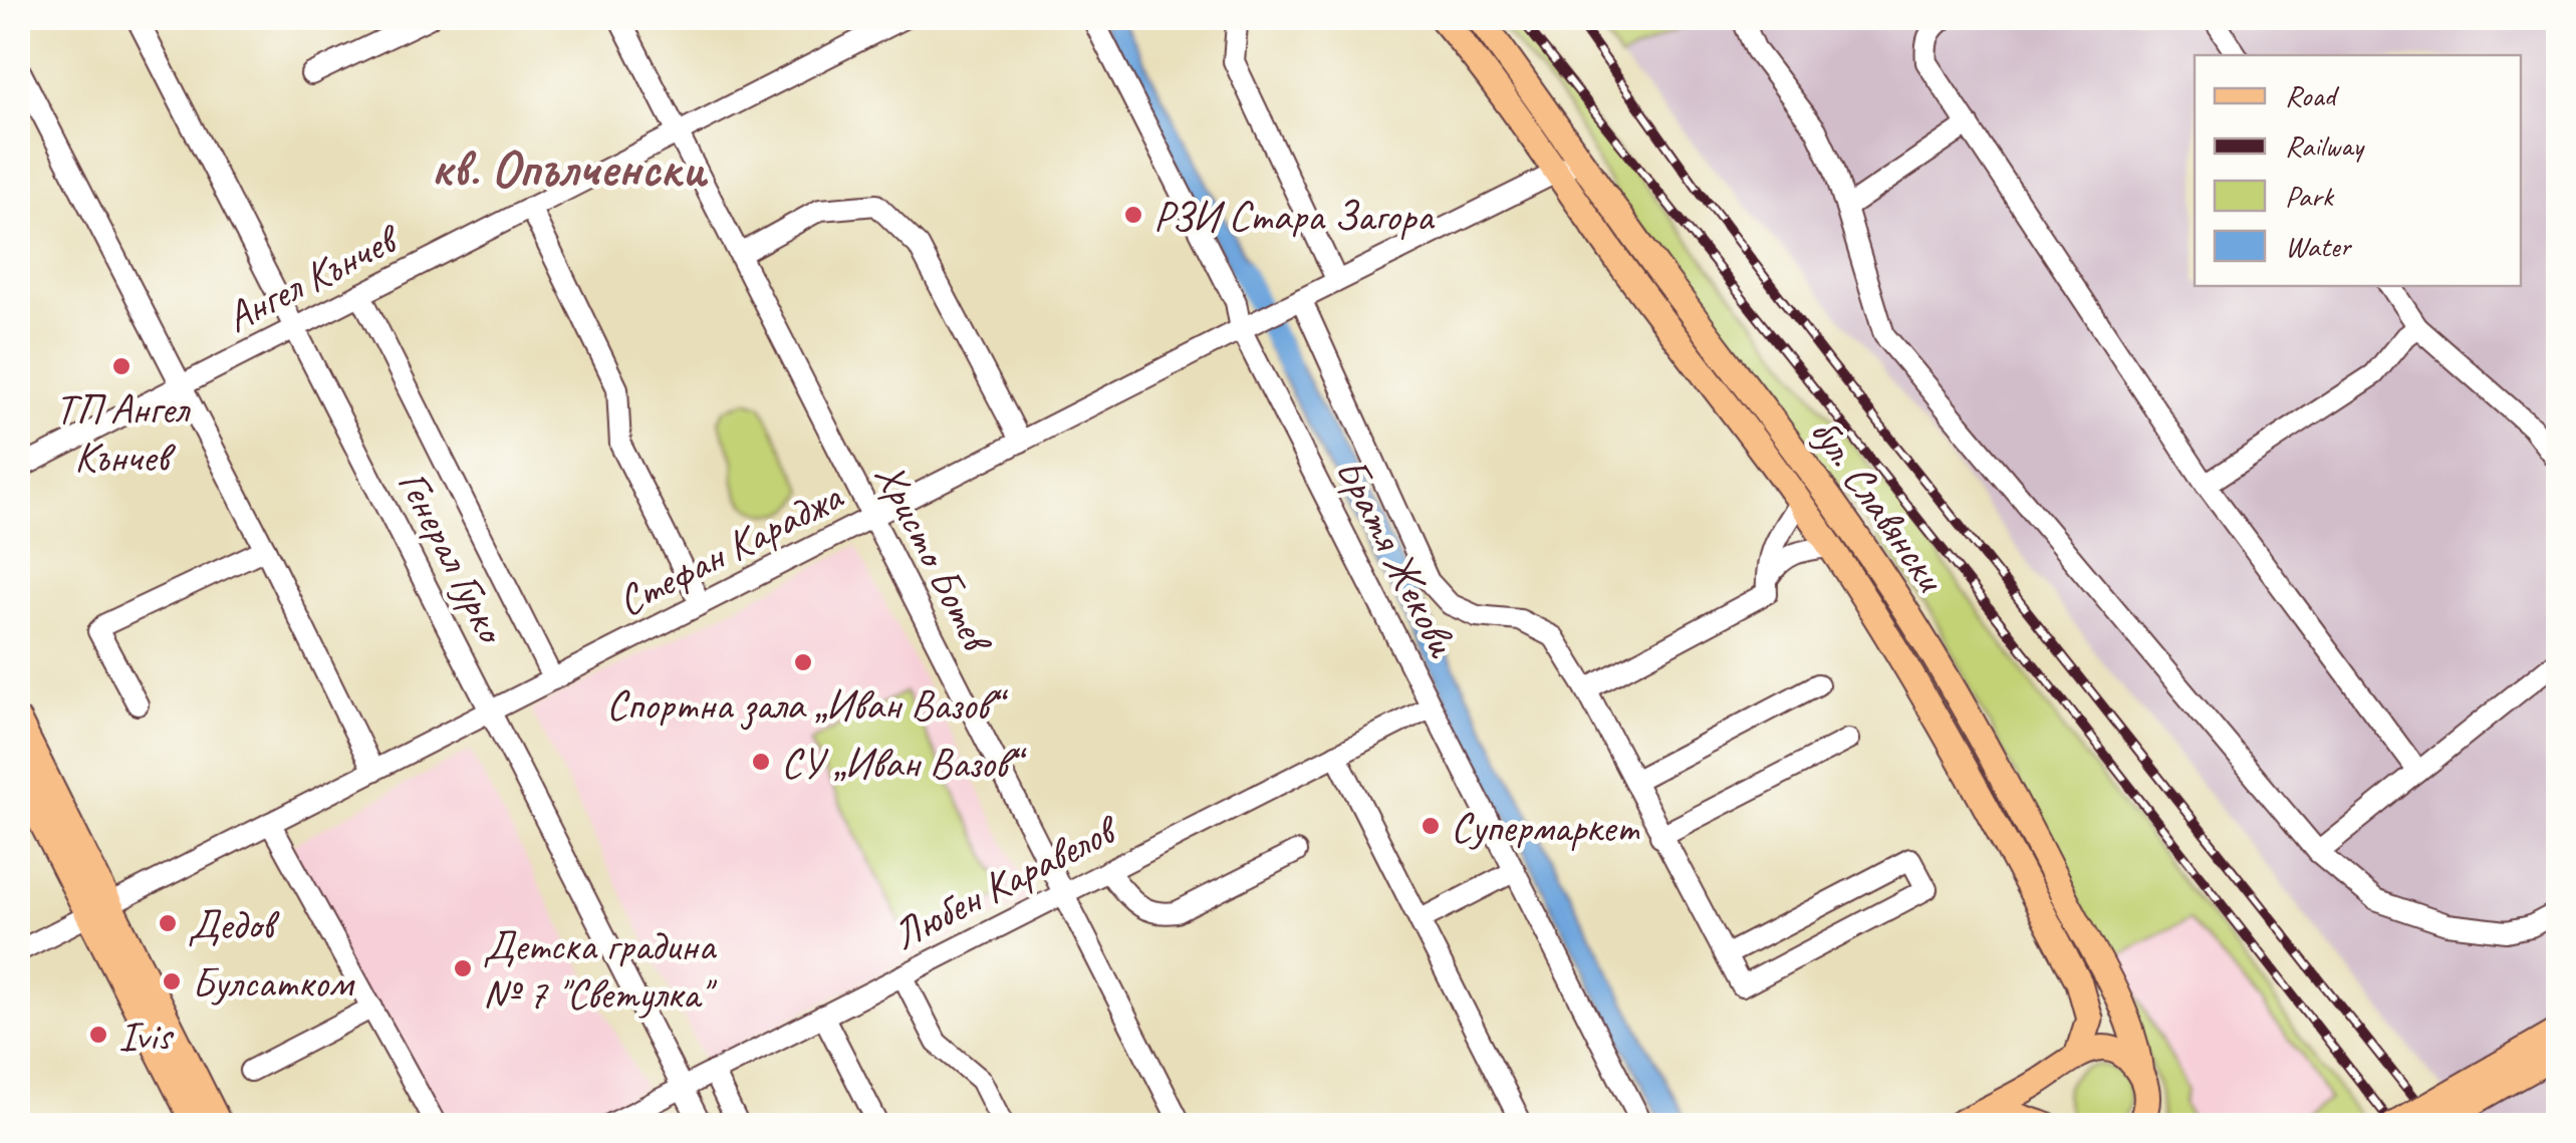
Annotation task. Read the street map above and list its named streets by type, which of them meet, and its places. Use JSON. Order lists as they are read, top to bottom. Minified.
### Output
{"streets":{"main road":["бул. Славянски"],"street":["Ангел Кънчев","Стефан Караджа","Генерал Гурко","Христо Ботев","Братя Жекови","Любен Каравелов"]},"crossings":[["Ангел Кънчев","Генерал Гурко"],["Ангел Кънчев","Христо Ботев"],["бул. Славянски","Стефан Караджа"],["Стефан Караджа","Генерал Гурко"],["Стефан Караджа","Христо Ботев"],["Стефан Караджа","Братя Жекови"],["Генерал Гурко","Любен Каравелов"],["Христо Ботев","Любен Каравелов"],["Братя Жекови","Любен Каравелов"]],"districts":["кв. Опълченски"],"places":["РЗИ Стара Загора","ТП Ангел Кънчев","Спортна зала „Иван Вазов“","СУ „Иван Вазов“","Супермаркет","Дедов","Детска градина № 7 \"Светулка\"","Булсатком","Ivis"],"legend":["Road","Railway","Park","Water"]}
